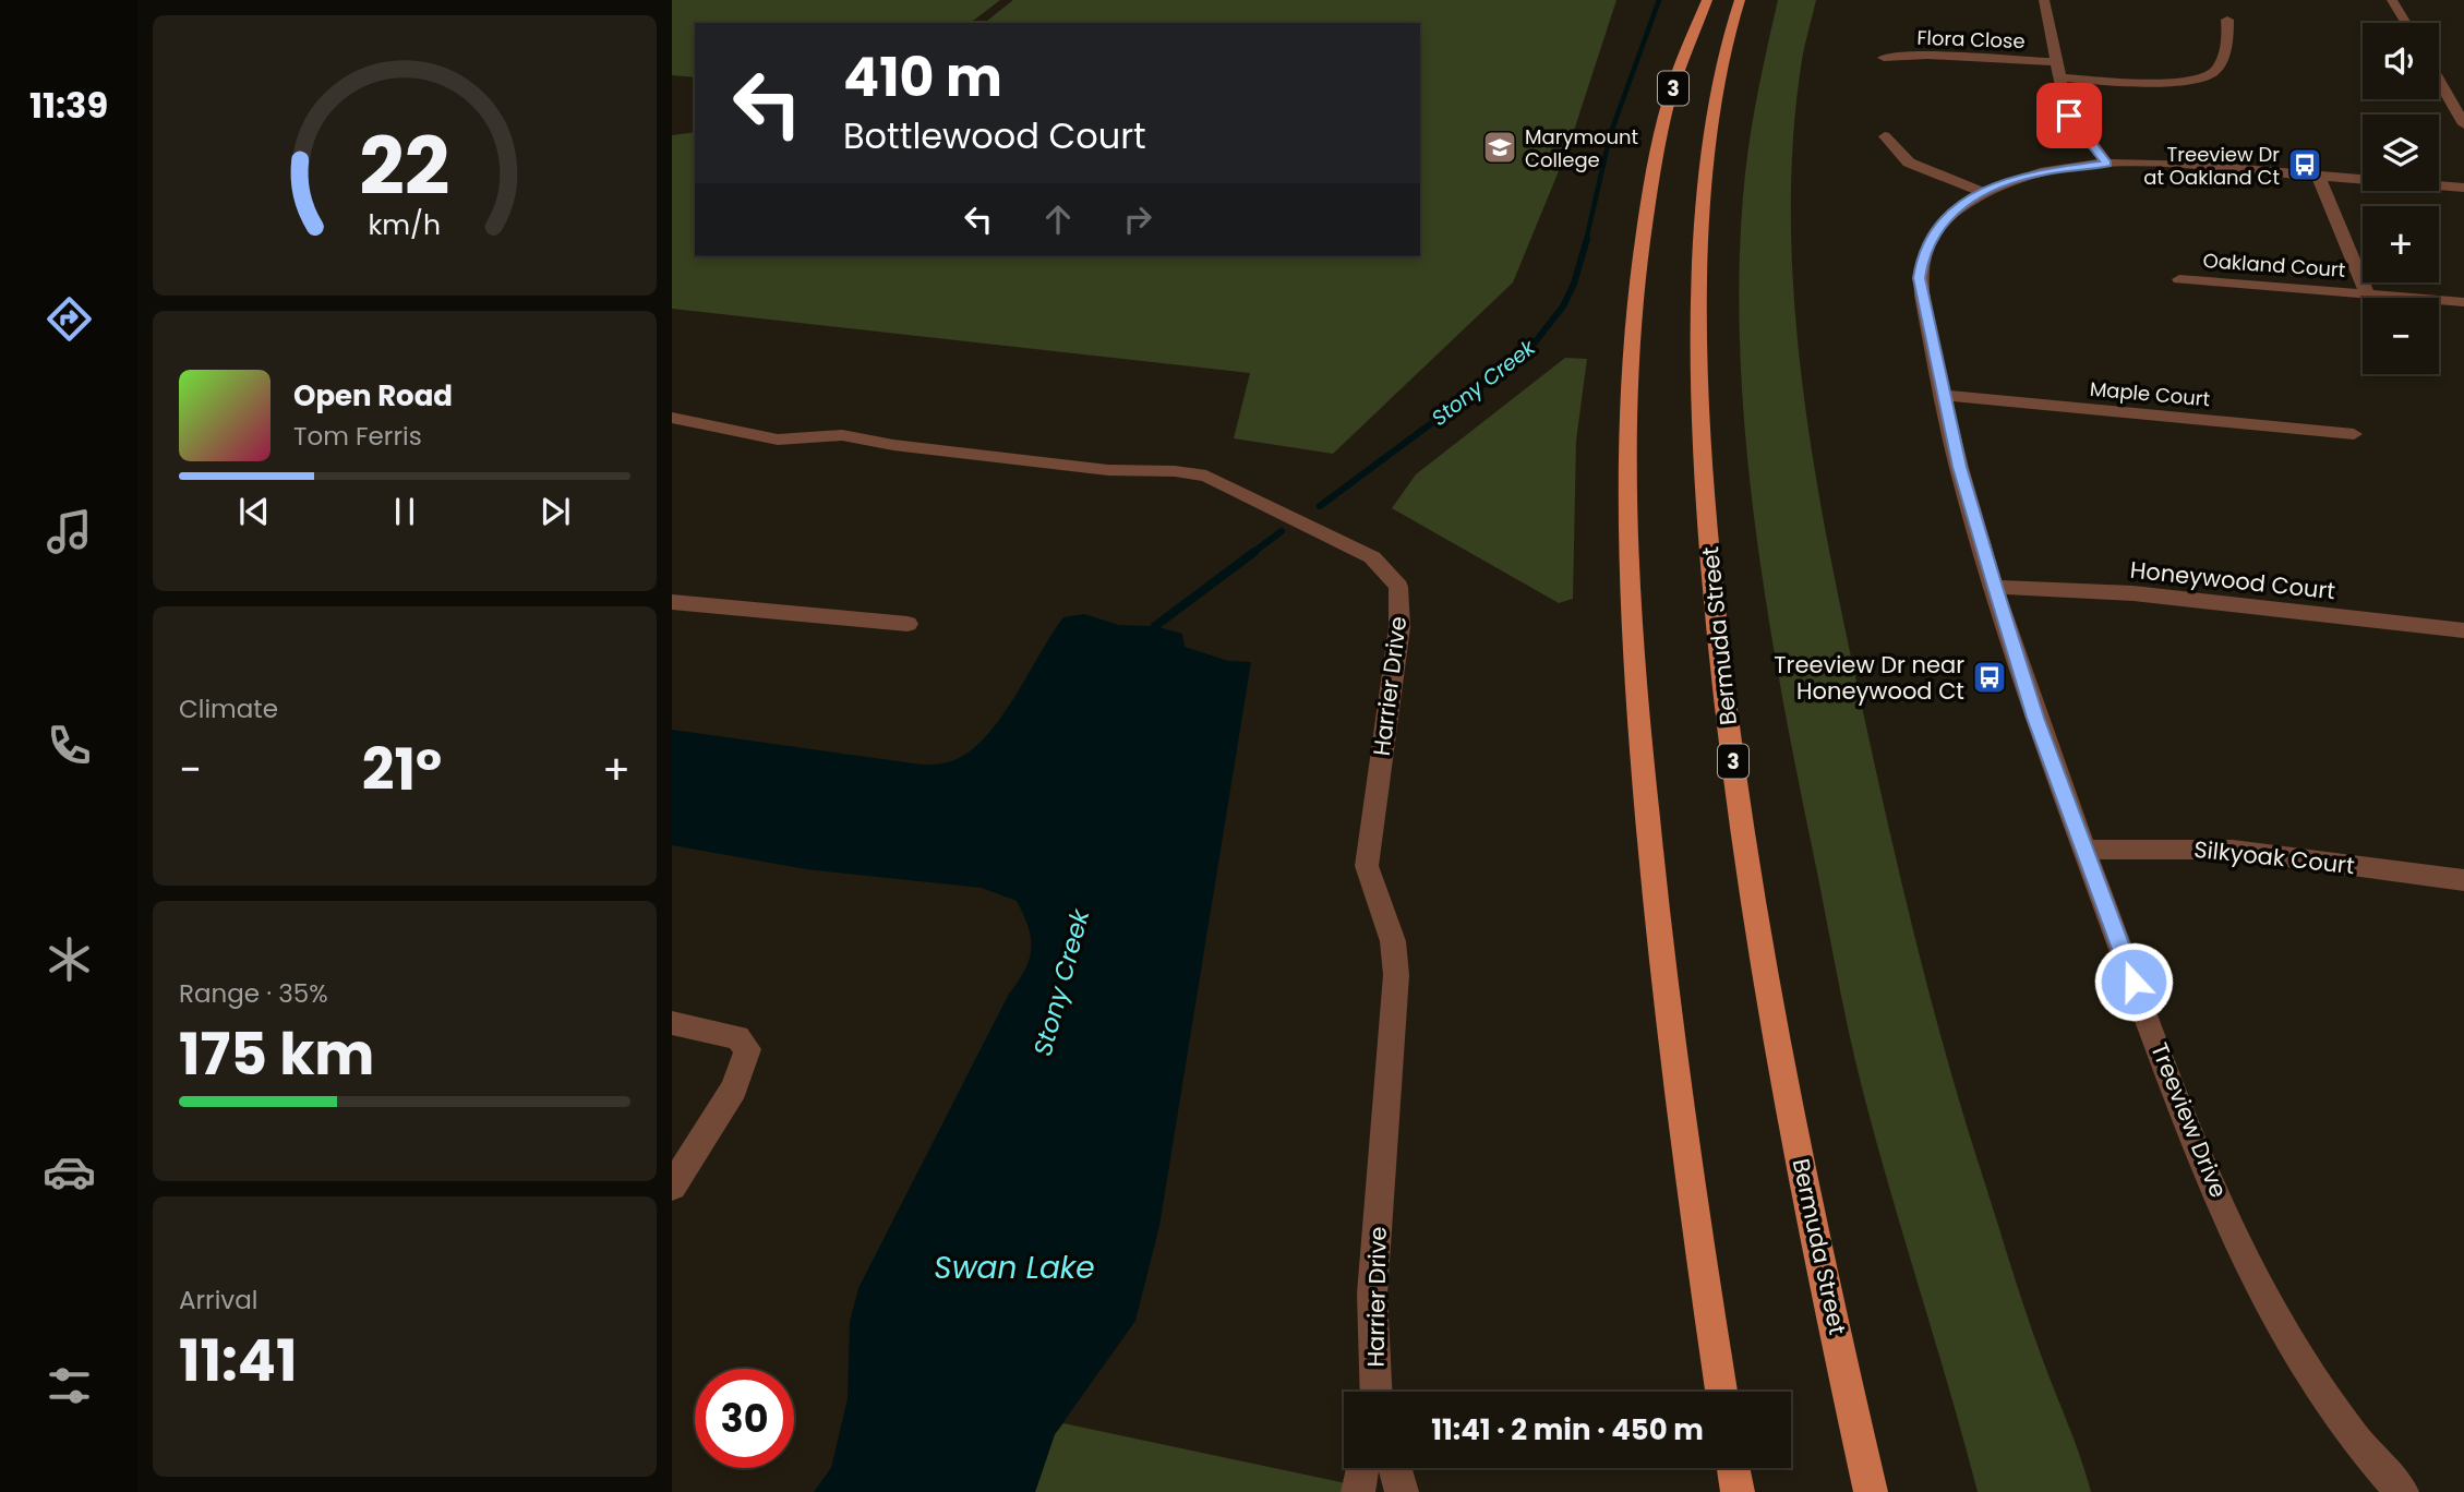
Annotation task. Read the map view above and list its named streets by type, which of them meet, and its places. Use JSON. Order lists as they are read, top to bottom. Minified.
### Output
{"streets":{"main road":["3","Bermuda Street"],"street":["Flora Close","Oakland Court","Maple Court","Honeywood Court","Harrier Drive","Silkyoak Court","Treeview Drive"]},"crossings":[["Oakland Court","Treeview Drive"],["Maple Court","Treeview Drive"],["Honeywood Court","Treeview Drive"],["Silkyoak Court","Treeview Drive"]],"water":["Stony Creek","Swan Lake"],"places":{"school or university":["Marymount College"],"bus stop":["Treeview Dr at Oakland Ct","Treeview Dr near Honeywood Ct"]},"page":{"tabs":"11:39","map_buttons":["+","−"],"turn":["410 m","Bottlewood Court"],"song":["Open Road","Tom Ferris"],"tile":["Climate",["Range · 35%","175 km"],["Arrival","11:41"]],"heat":["−","21°","+"],"limit":"30","trip":"11:41 · 2 min · 450 m","gauge":["22","km/h"]}}
